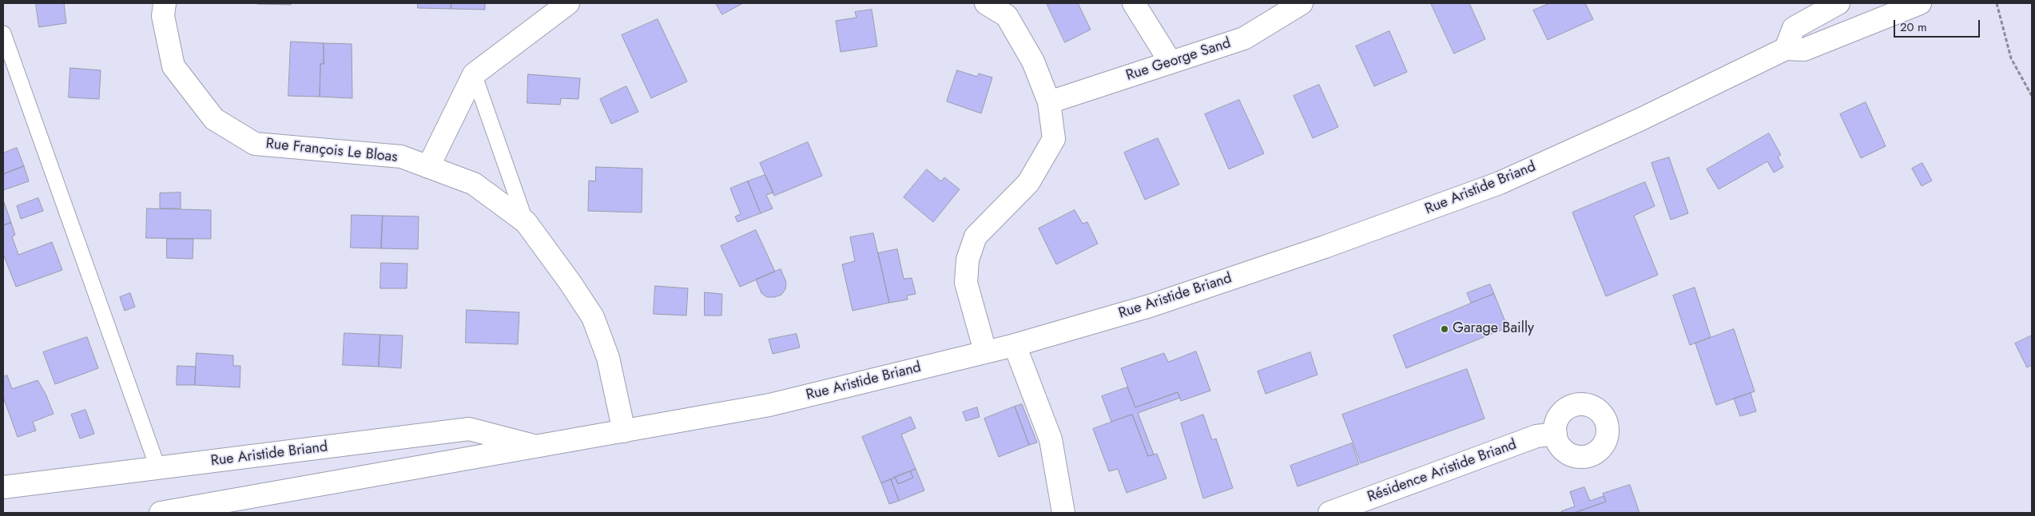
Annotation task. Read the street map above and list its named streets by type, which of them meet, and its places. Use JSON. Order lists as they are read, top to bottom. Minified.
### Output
{"streets":{"street":["Rue George Sand","Rue François Le Bloas","Rue Aristide Briand","Résidence Aristide Briand"]},"crossings":[["Rue François Le Bloas","Rue Aristide Briand"]],"places":["Garage Bailly"],"scale_bar":"20 m"}
